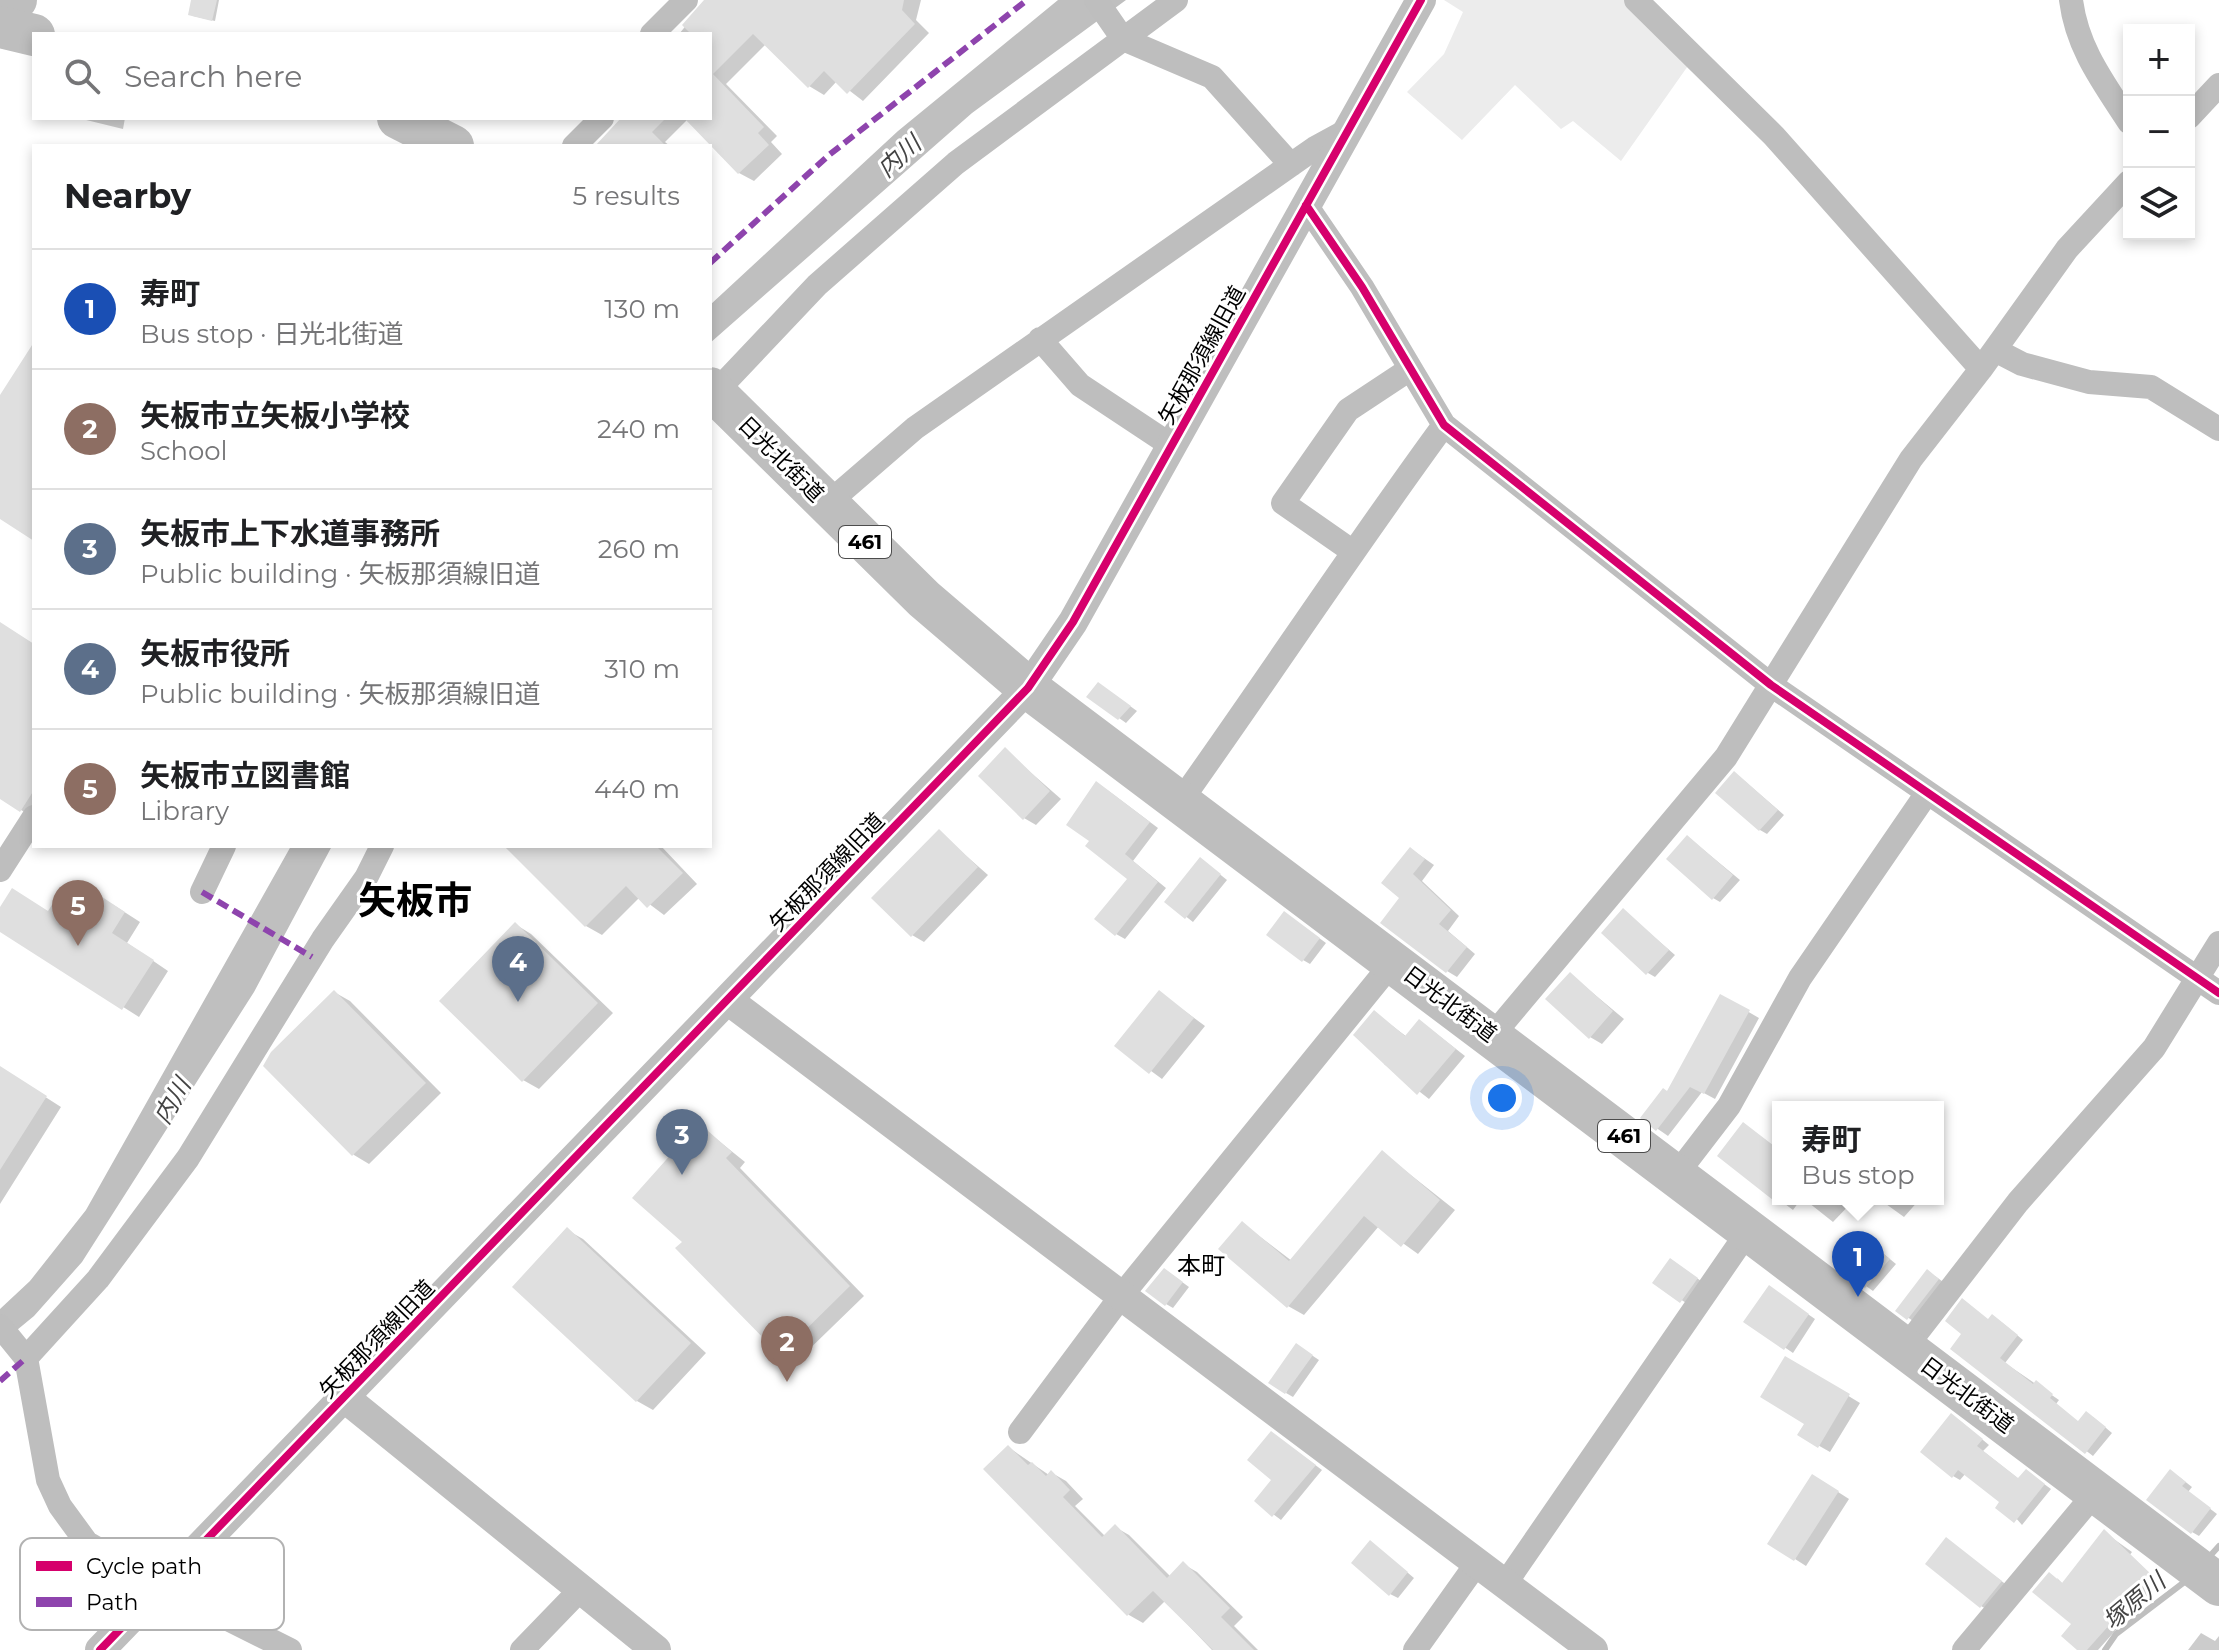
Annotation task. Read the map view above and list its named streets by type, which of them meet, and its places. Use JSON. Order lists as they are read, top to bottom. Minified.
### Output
{"streets":{"highway":["日光北街道","461"],"street":["矢板那須線旧道"]},"crossings":[["矢板那須線旧道","日光北街道"]],"districts":["矢板市","本町"],"water":["内川","塚原川"],"legend":["Cycle path","Path"],"page":{"map_buttons":["+","−"],"search":"Search here","heading":["Nearby","5 results"],"list":[{"mark":"1","name":"寿町","note":"Bus stop · 日光北街道","value":"130 m"},{"mark":"2","name":"矢板市立矢板小学校","note":"School","value":"240 m"},{"mark":"3","name":"矢板市上下水道事務所","note":"Public building · 矢板那須線旧道","value":"260 m"},{"mark":"4","name":"矢板市役所","note":"Public building · 矢板那須線旧道","value":"310 m"},{"mark":"5","name":"矢板市立図書館","note":"Library","value":"440 m"}],"pins":["5","4","3","1","2"],"popup":["寿町","Bus stop"]}}
